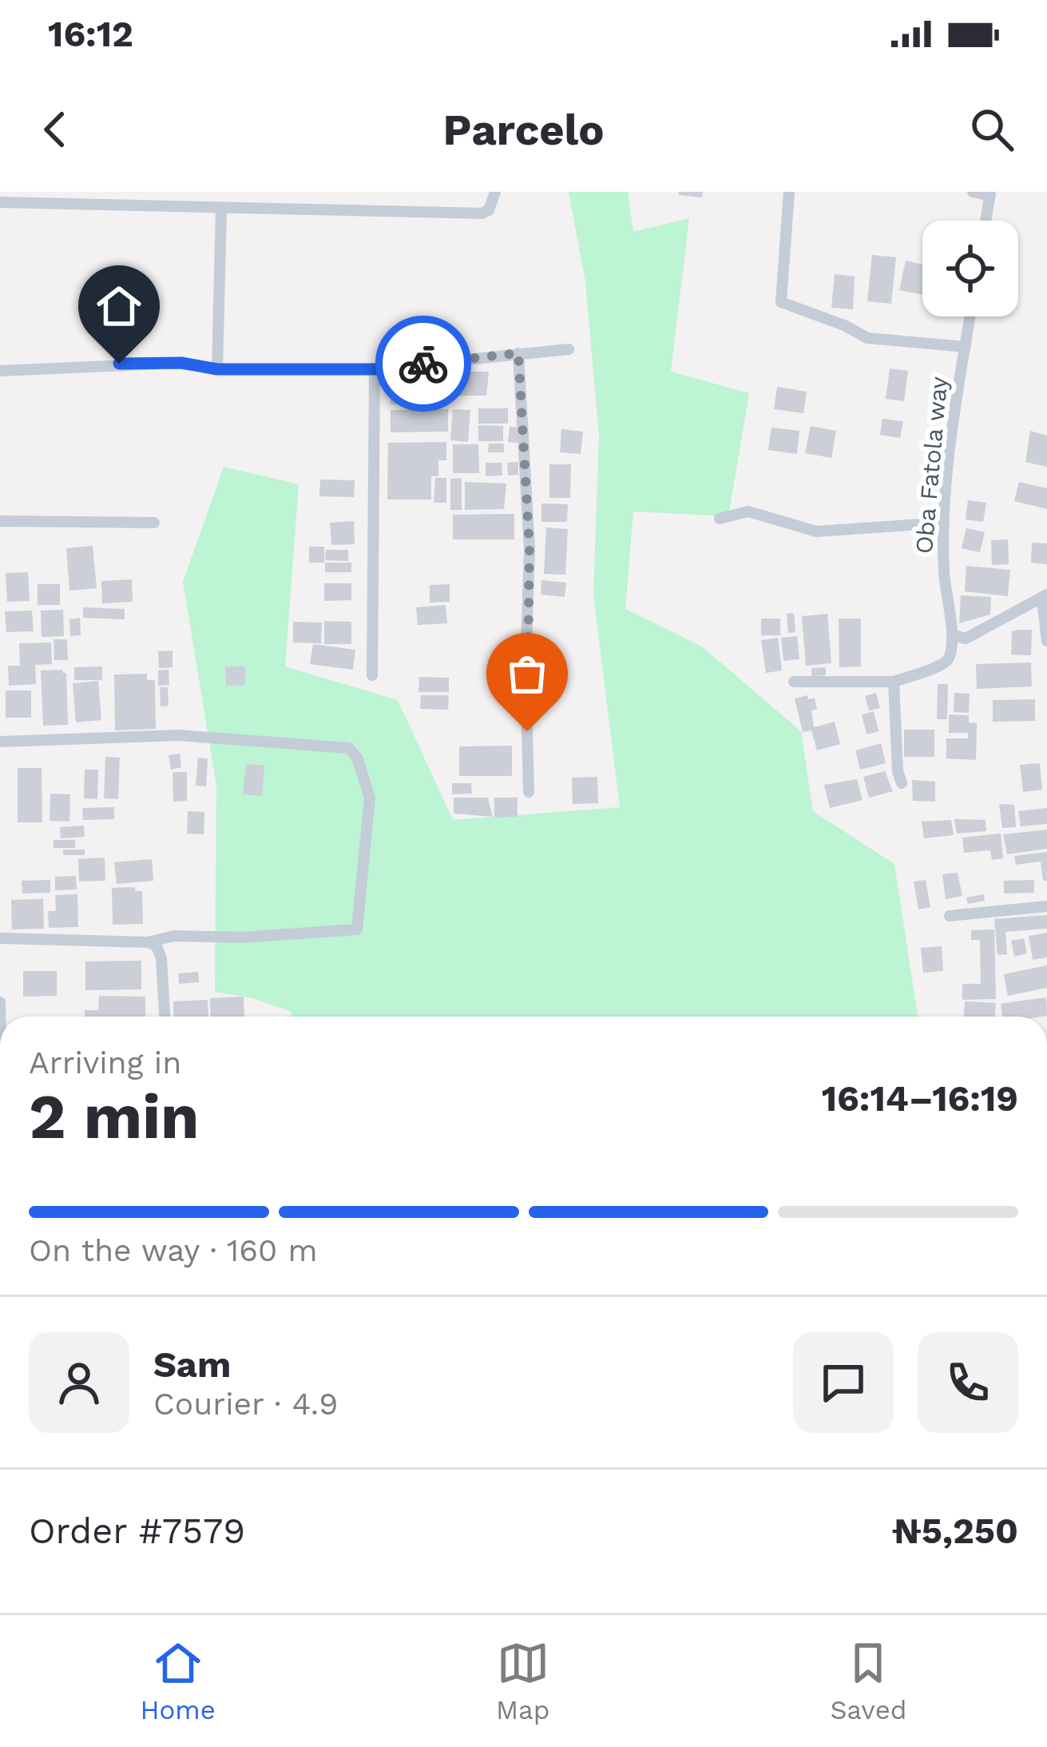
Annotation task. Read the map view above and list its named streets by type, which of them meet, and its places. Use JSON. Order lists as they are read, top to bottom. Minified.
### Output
{"streets":{"street":["Oba Fatola way"]},"page":{"status":"16:12","header":"Parcelo","heading":["2 min","Arriving in","16:14–16:19"],"panel":["Sam","Courier · 4.9","Order #7579","₦5,250"],"bar":"On the way · 160 m","tabs":["Home","Map","Saved"]}}
